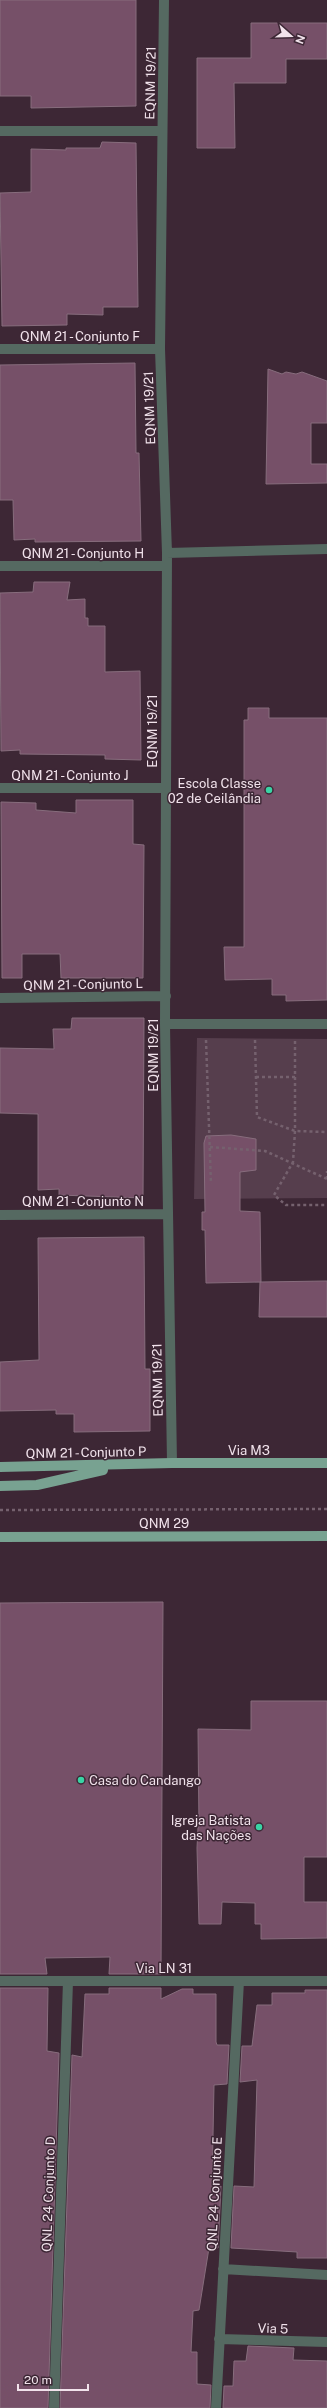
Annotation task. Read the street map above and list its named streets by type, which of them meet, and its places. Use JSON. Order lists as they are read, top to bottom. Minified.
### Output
{"streets":{"main road":["Via M3","QNM 21 - Conjunto P","QNM 29"],"street":["EQNM 19/21","QNM 21 - Conjunto F","QNM 21 - Conjunto H","QNM 21 - Conjunto J","QNM 21 - Conjunto L","QNM 21 - Conjunto N","Via LN 31","QNL 24 Conjunto D","QNL 24 Conjunto E","Via 5"]},"crossings":[["EQNM 19/21","QNM 21 - Conjunto F"],["EQNM 19/21","QNM 21 - Conjunto H"],["EQNM 19/21","QNM 21 - Conjunto J"],["EQNM 19/21","QNM 21 - Conjunto L"],["EQNM 19/21","QNM 21 - Conjunto N"],["EQNM 19/21","Via M3"],["EQNM 19/21","QNM 21 - Conjunto P"],["Via M3","QNM 21 - Conjunto P"],["Via LN 31","QNL 24 Conjunto D"],["Via LN 31","QNL 24 Conjunto E"],["QNL 24 Conjunto E","Via 5"]],"places":["Escola Classe 02 de Ceilândia","Casa do Candango","Igreja Batista das Nações"],"scale_bar":"20 m","north":"right"}
